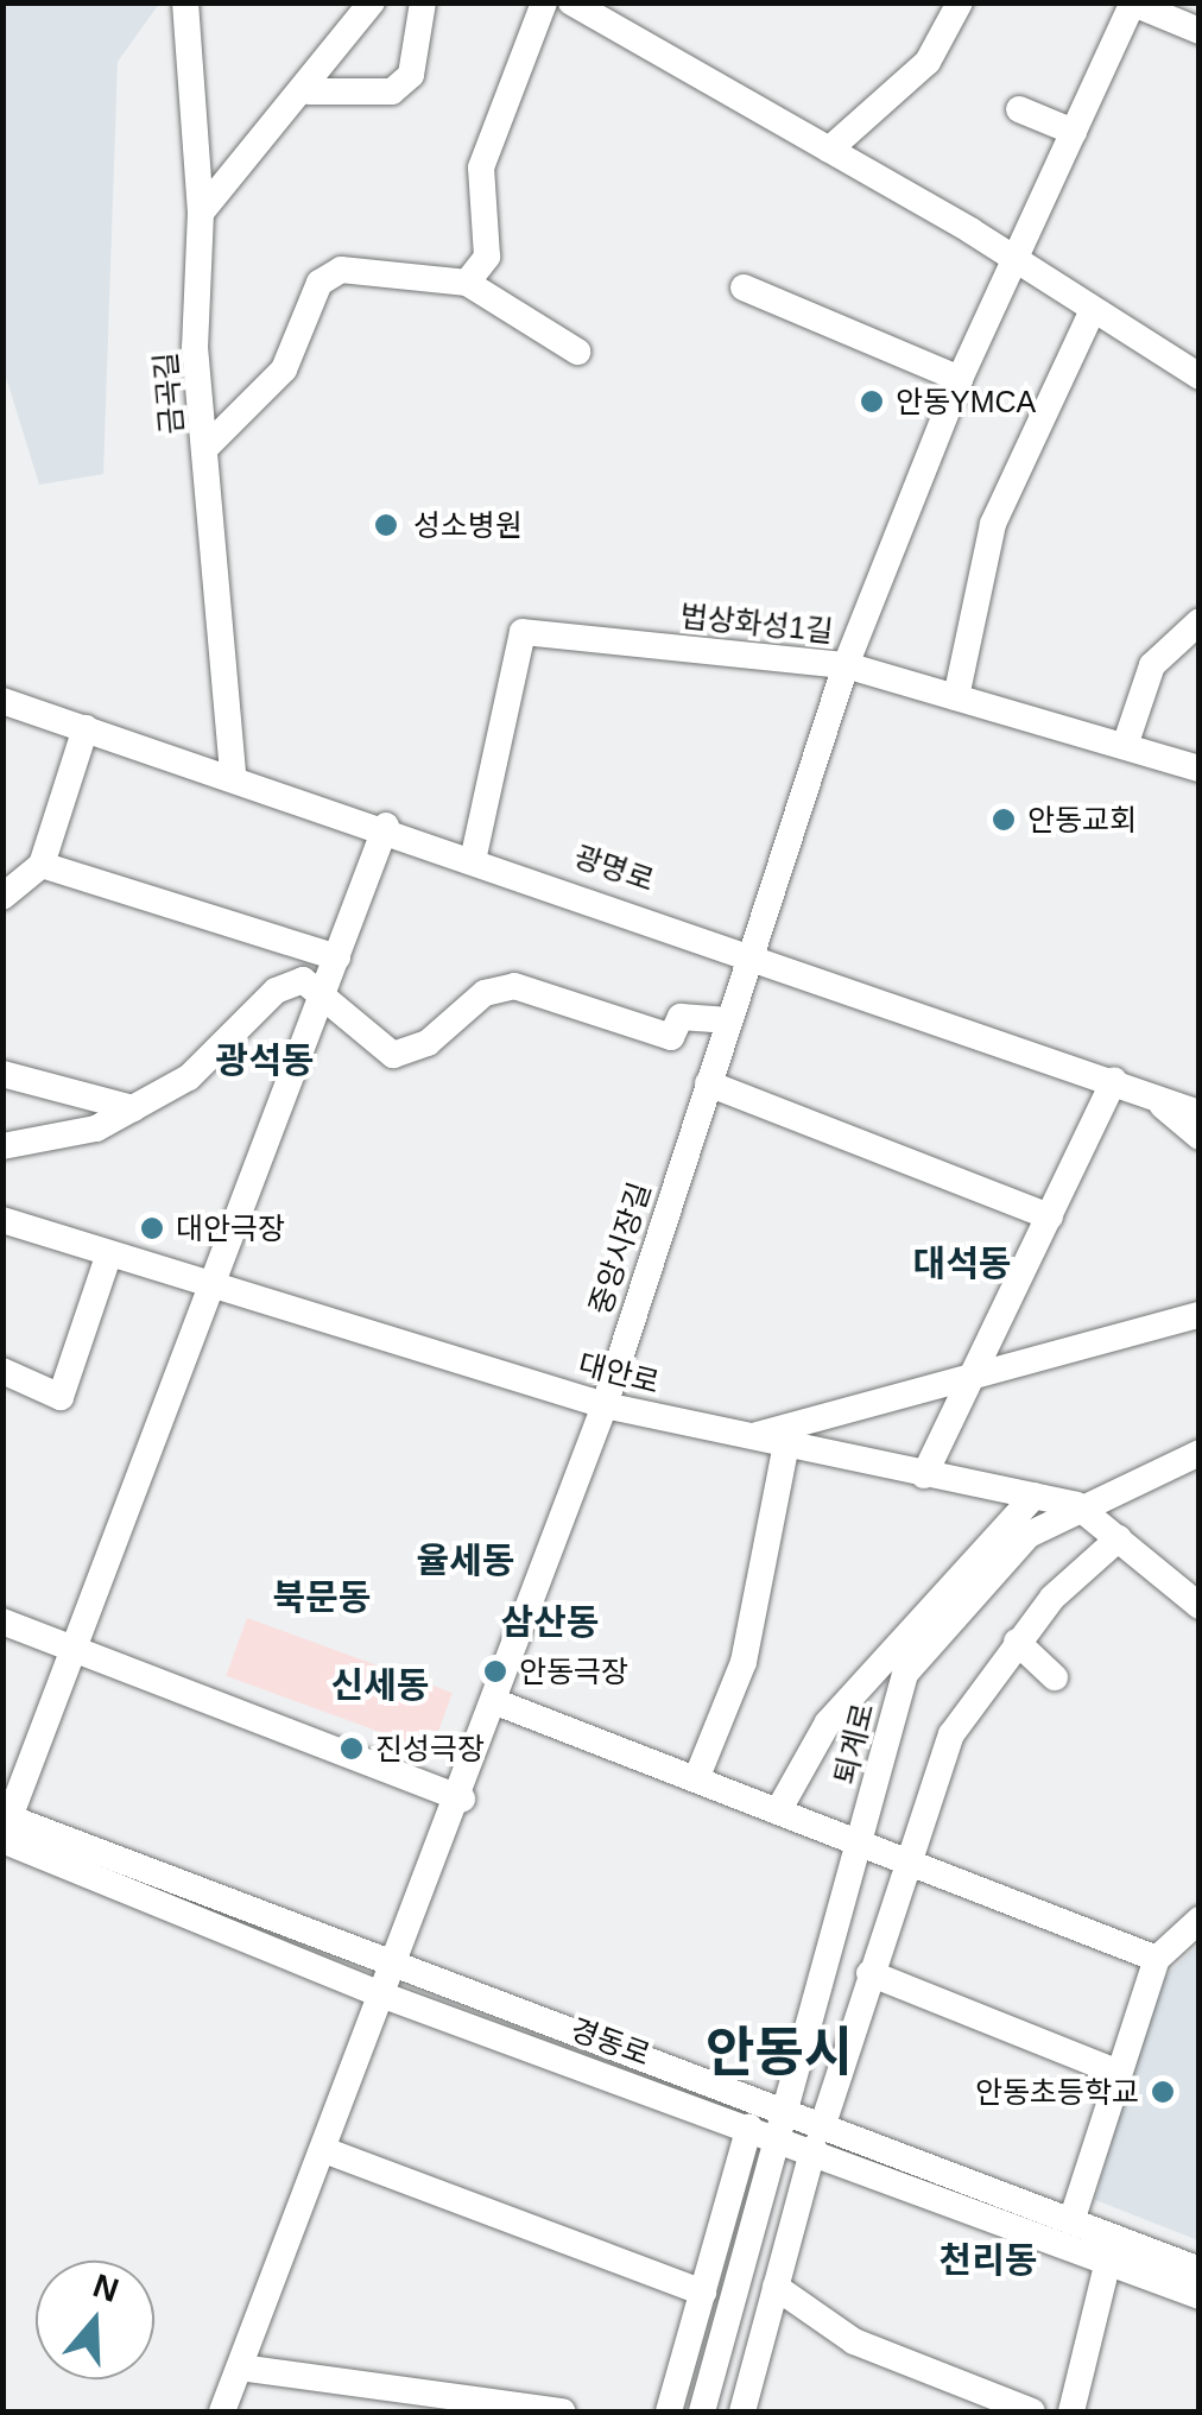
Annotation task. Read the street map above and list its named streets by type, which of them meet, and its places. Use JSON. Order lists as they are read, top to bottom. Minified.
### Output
{"streets":{"street":["금곡길","법상화성1길","광명로","중앙시장길","대안로","퇴계로","경동로"]},"crossings":[["금곡길","광명로"],["법상화성1길","광명로"],["법상화성1길","중앙시장길"],["광명로","중앙시장길"],["중앙시장길","대안로"],["중앙시장길","경동로"],["대안로","퇴계로"],["퇴계로","경동로"]],"districts":["광석동","대석동","율세동","북문동","삼산동","신세동","안동시","천리동"],"places":["안동YMCA","성소병원","안동교회","대안극장","안동극장","진성극장","안동초등학교"],"north":"top"}
